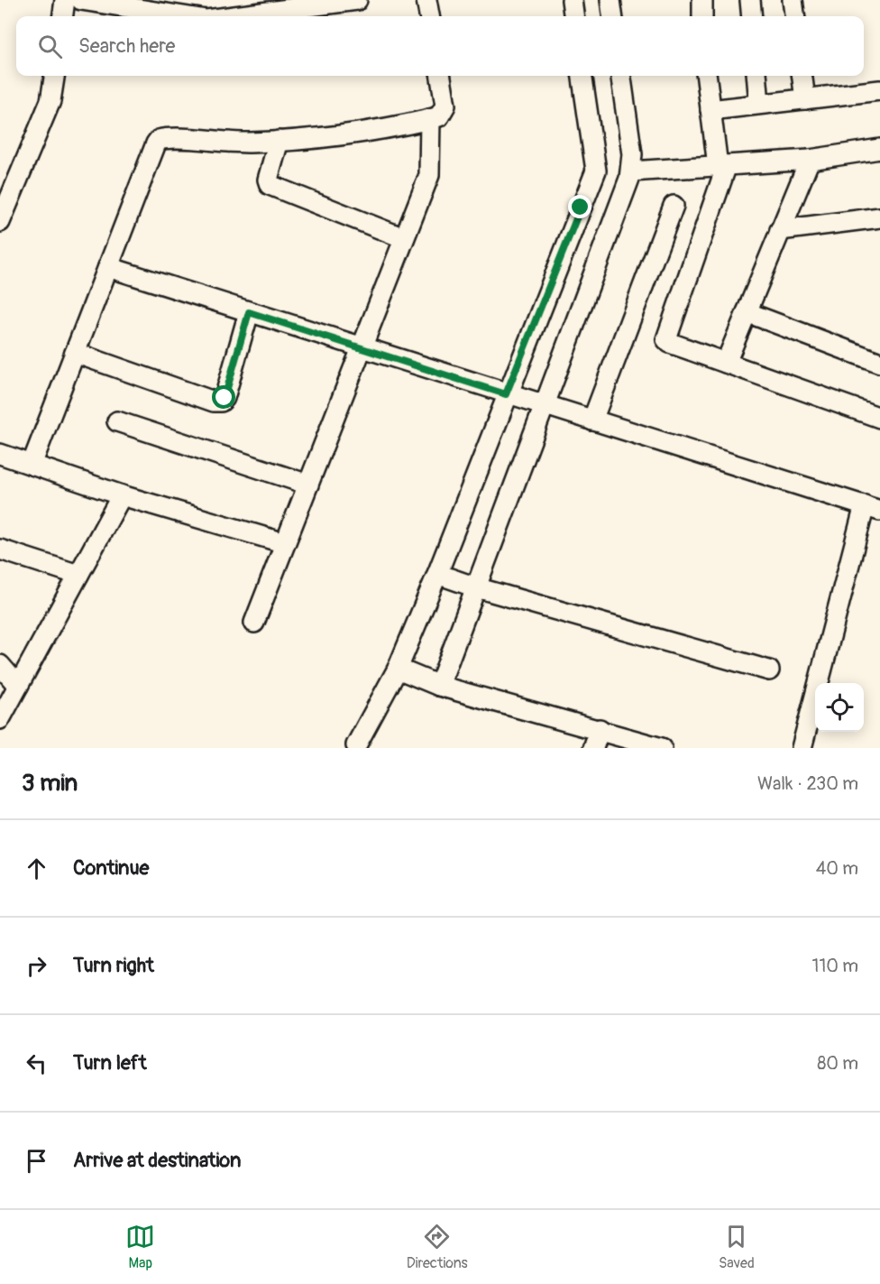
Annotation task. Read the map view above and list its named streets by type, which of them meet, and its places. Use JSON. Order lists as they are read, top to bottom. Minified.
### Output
{"page":{"search":"Search here","heading":["3 min","Walk · 230 m"],"list":[["Continue","40 m"],["Turn right","110 m"],["Turn left","80 m"],"Arrive at destination"],"nav":["Map","Directions","Saved"]}}
